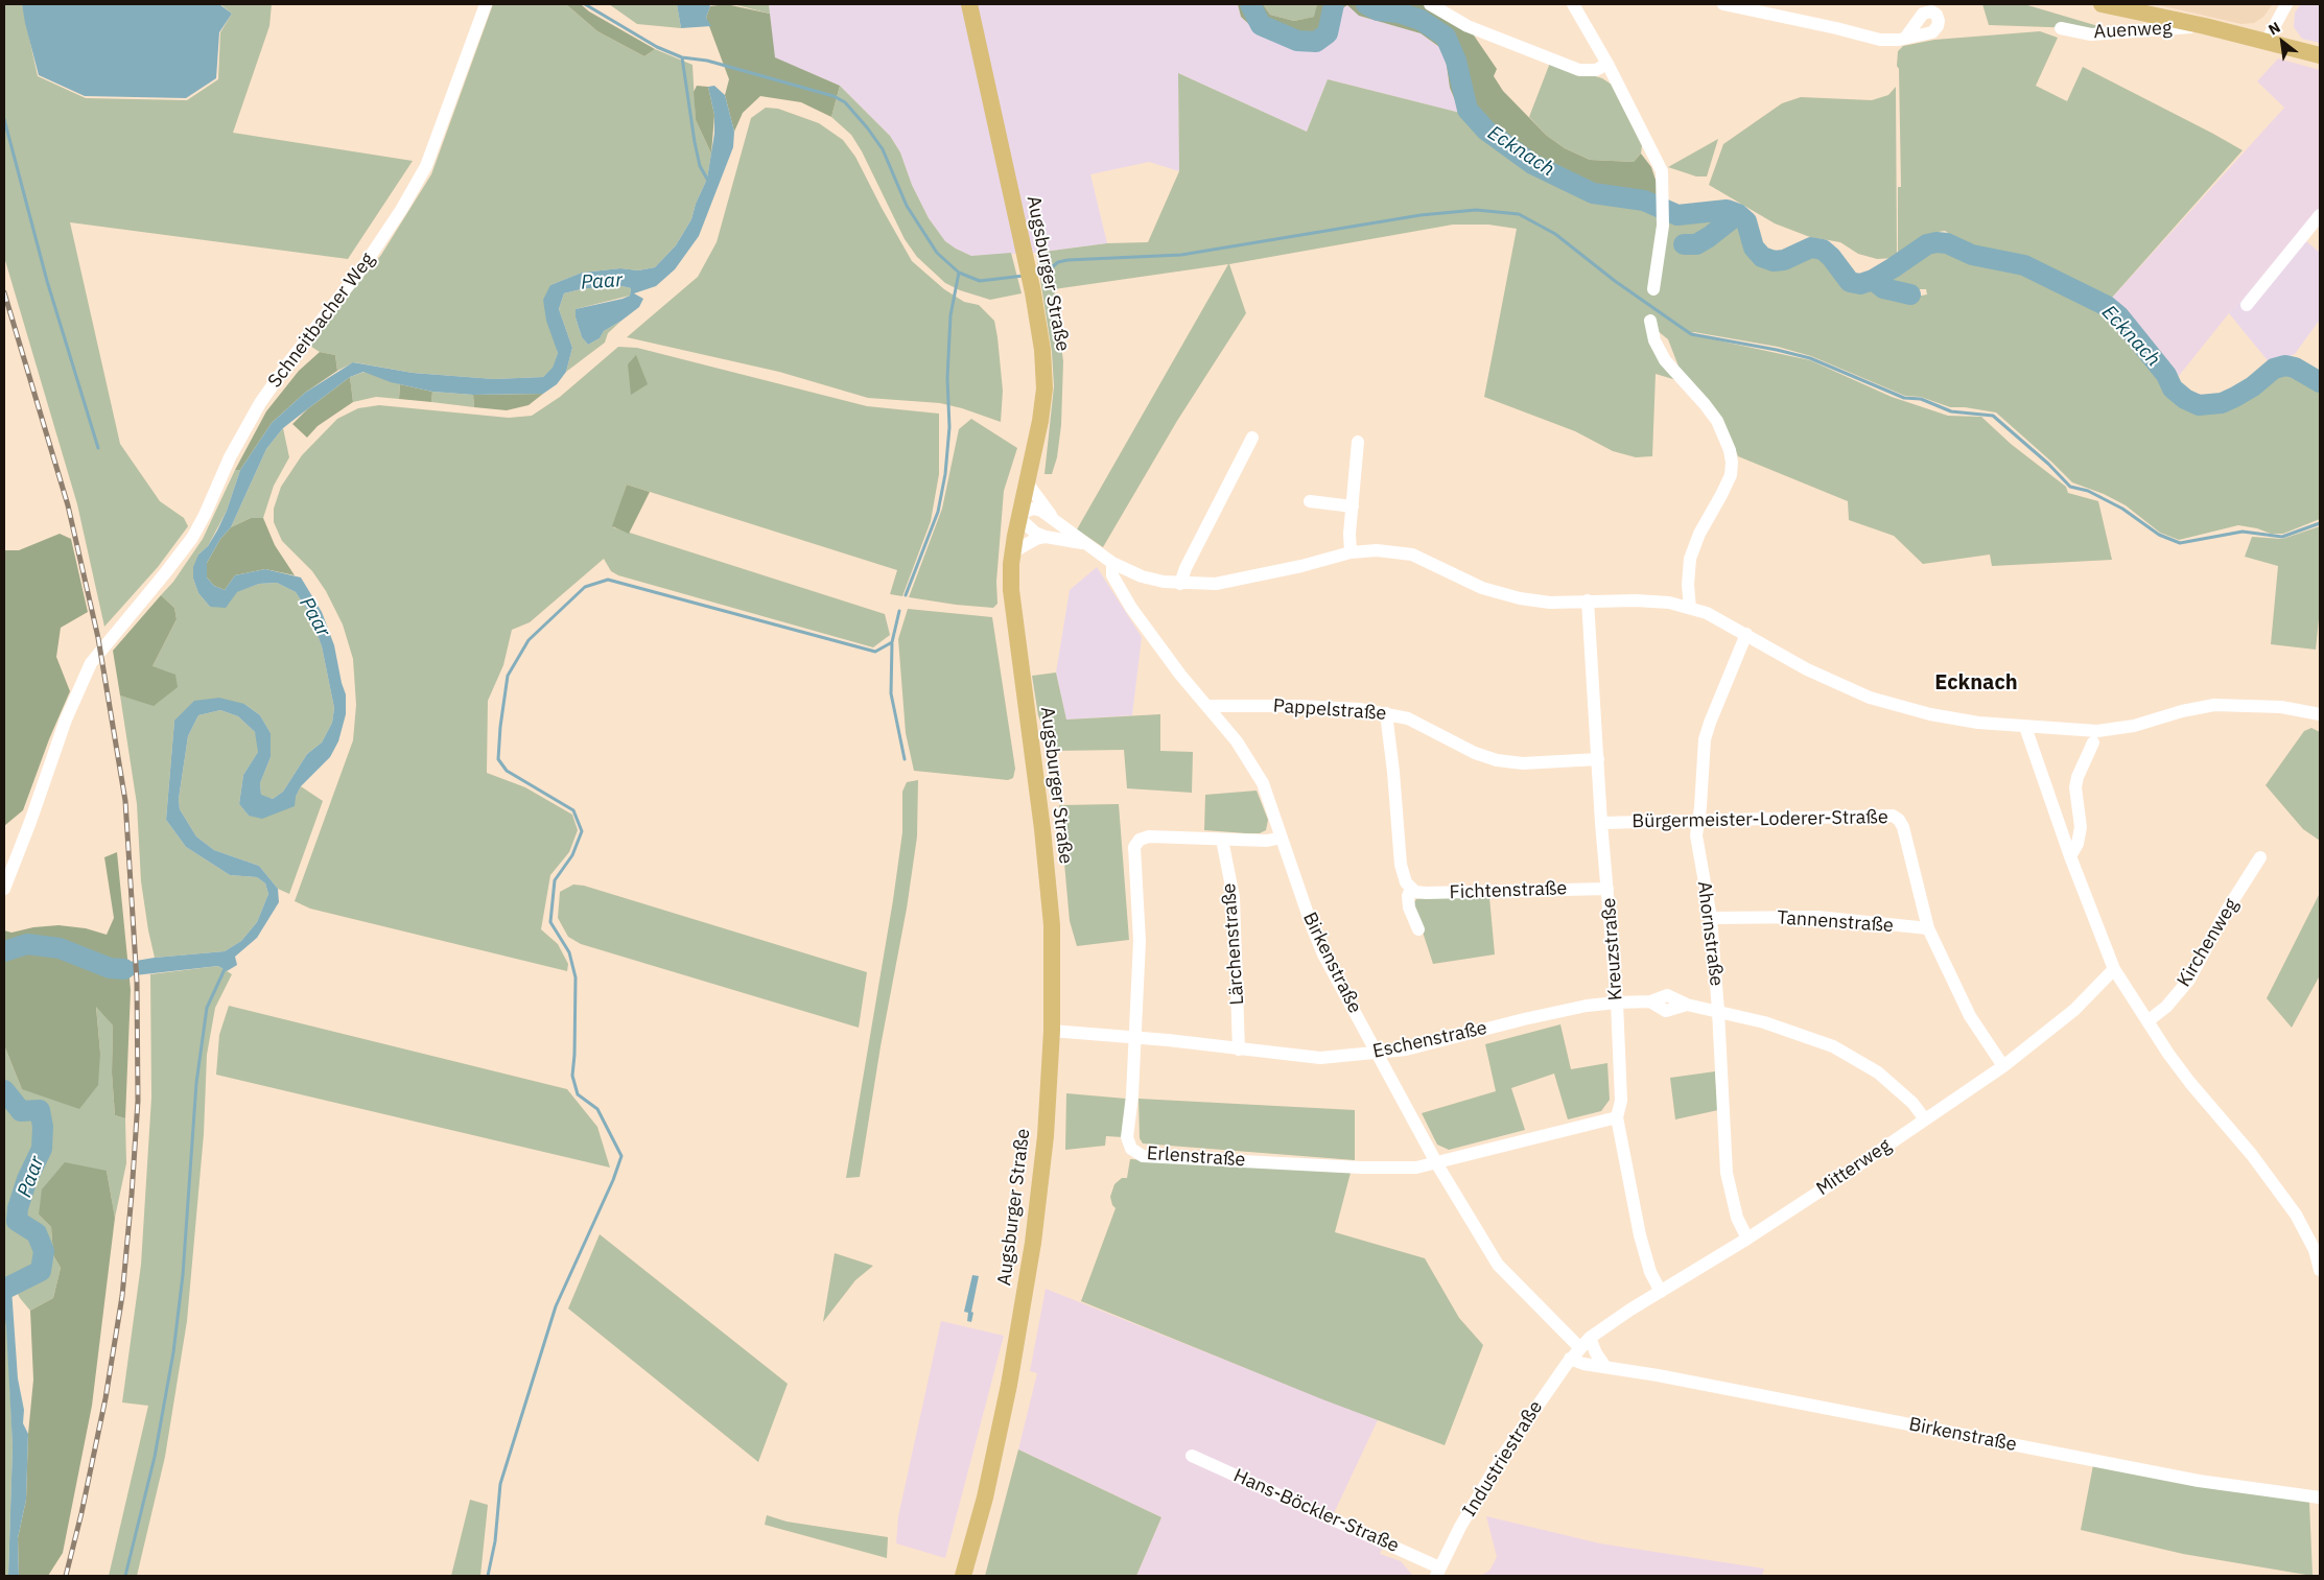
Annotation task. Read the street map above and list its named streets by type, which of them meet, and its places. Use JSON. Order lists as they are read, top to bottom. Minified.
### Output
{"streets":{"main road":["Augsburger Straße"],"street":["Auenweg","Schneitbacher Weg","Pappelstraße","Bürgermeister-Loderer-Straße","Fichtenstraße","Tannenstraße","Ahornstraße","Kirchenweg","Lärchenstraße","Kreuzstraße","Birkenstraße","Eschenstraße","Erlenstraße","Mitterweg","Industriestraße","Hans-Böckler-Straße"]},"crossings":[["Augsburger Straße","Eschenstraße"],["Pappelstraße","Kreuzstraße"],["Pappelstraße","Birkenstraße"],["Bürgermeister-Loderer-Straße","Tannenstraße"],["Bürgermeister-Loderer-Straße","Ahornstraße"],["Bürgermeister-Loderer-Straße","Kreuzstraße"],["Bürgermeister-Loderer-Straße","Mitterweg"],["Fichtenstraße","Kreuzstraße"],["Tannenstraße","Ahornstraße"],["Ahornstraße","Eschenstraße"],["Ahornstraße","Mitterweg"],["Lärchenstraße","Eschenstraße"],["Lärchenstraße","Erlenstraße"],["Kreuzstraße","Eschenstraße"],["Kreuzstraße","Erlenstraße"],["Kreuzstraße","Mitterweg"],["Birkenstraße","Eschenstraße"],["Birkenstraße","Erlenstraße"],["Birkenstraße","Mitterweg"],["Birkenstraße","Industriestraße"],["Eschenstraße","Erlenstraße"],["Eschenstraße","Mitterweg"],["Mitterweg","Industriestraße"],["Industriestraße","Hans-Böckler-Straße"]],"districts":["Ecknach"],"water":["Ecknach","Paar"],"north":"top left"}
